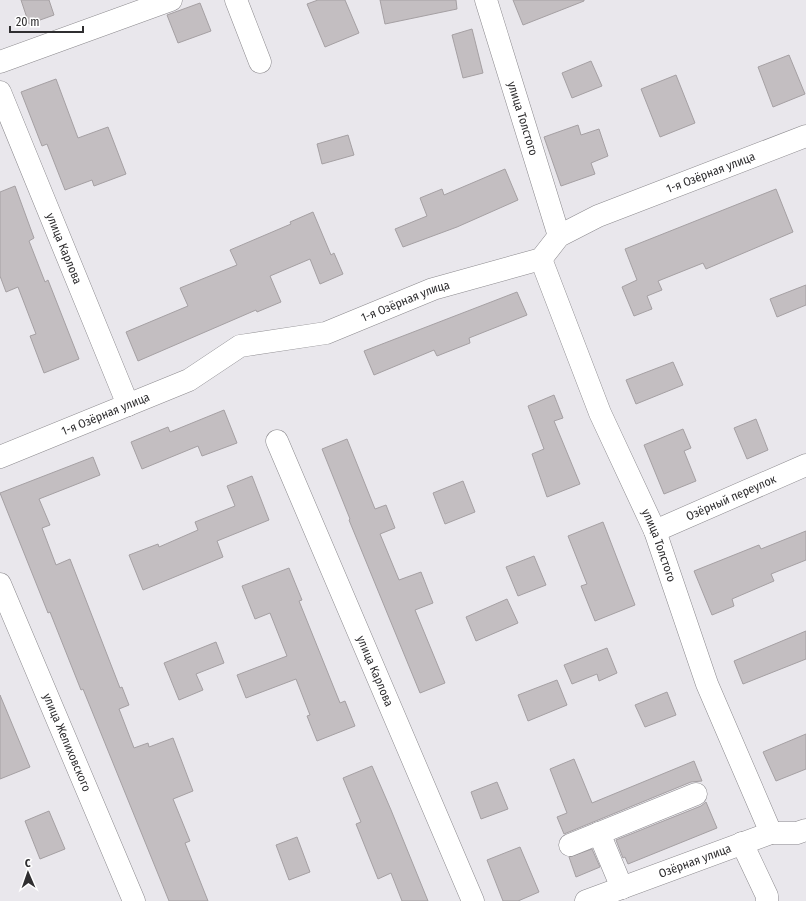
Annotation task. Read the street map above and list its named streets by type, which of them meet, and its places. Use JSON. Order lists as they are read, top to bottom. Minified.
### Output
{"streets":{"street":["улица Толстого","1-я Озёрная улица","улица Карлова","Озёрный переулок","улица Желиховского","Озёрная улица"]},"crossings":[["улица Толстого","1-я Озёрная улица"],["улица Толстого","Озёрный переулок"],["улица Толстого","Озёрная улица"],["1-я Озёрная улица","улица Карлова"]],"scale_bar":"20 m","north":"top"}
